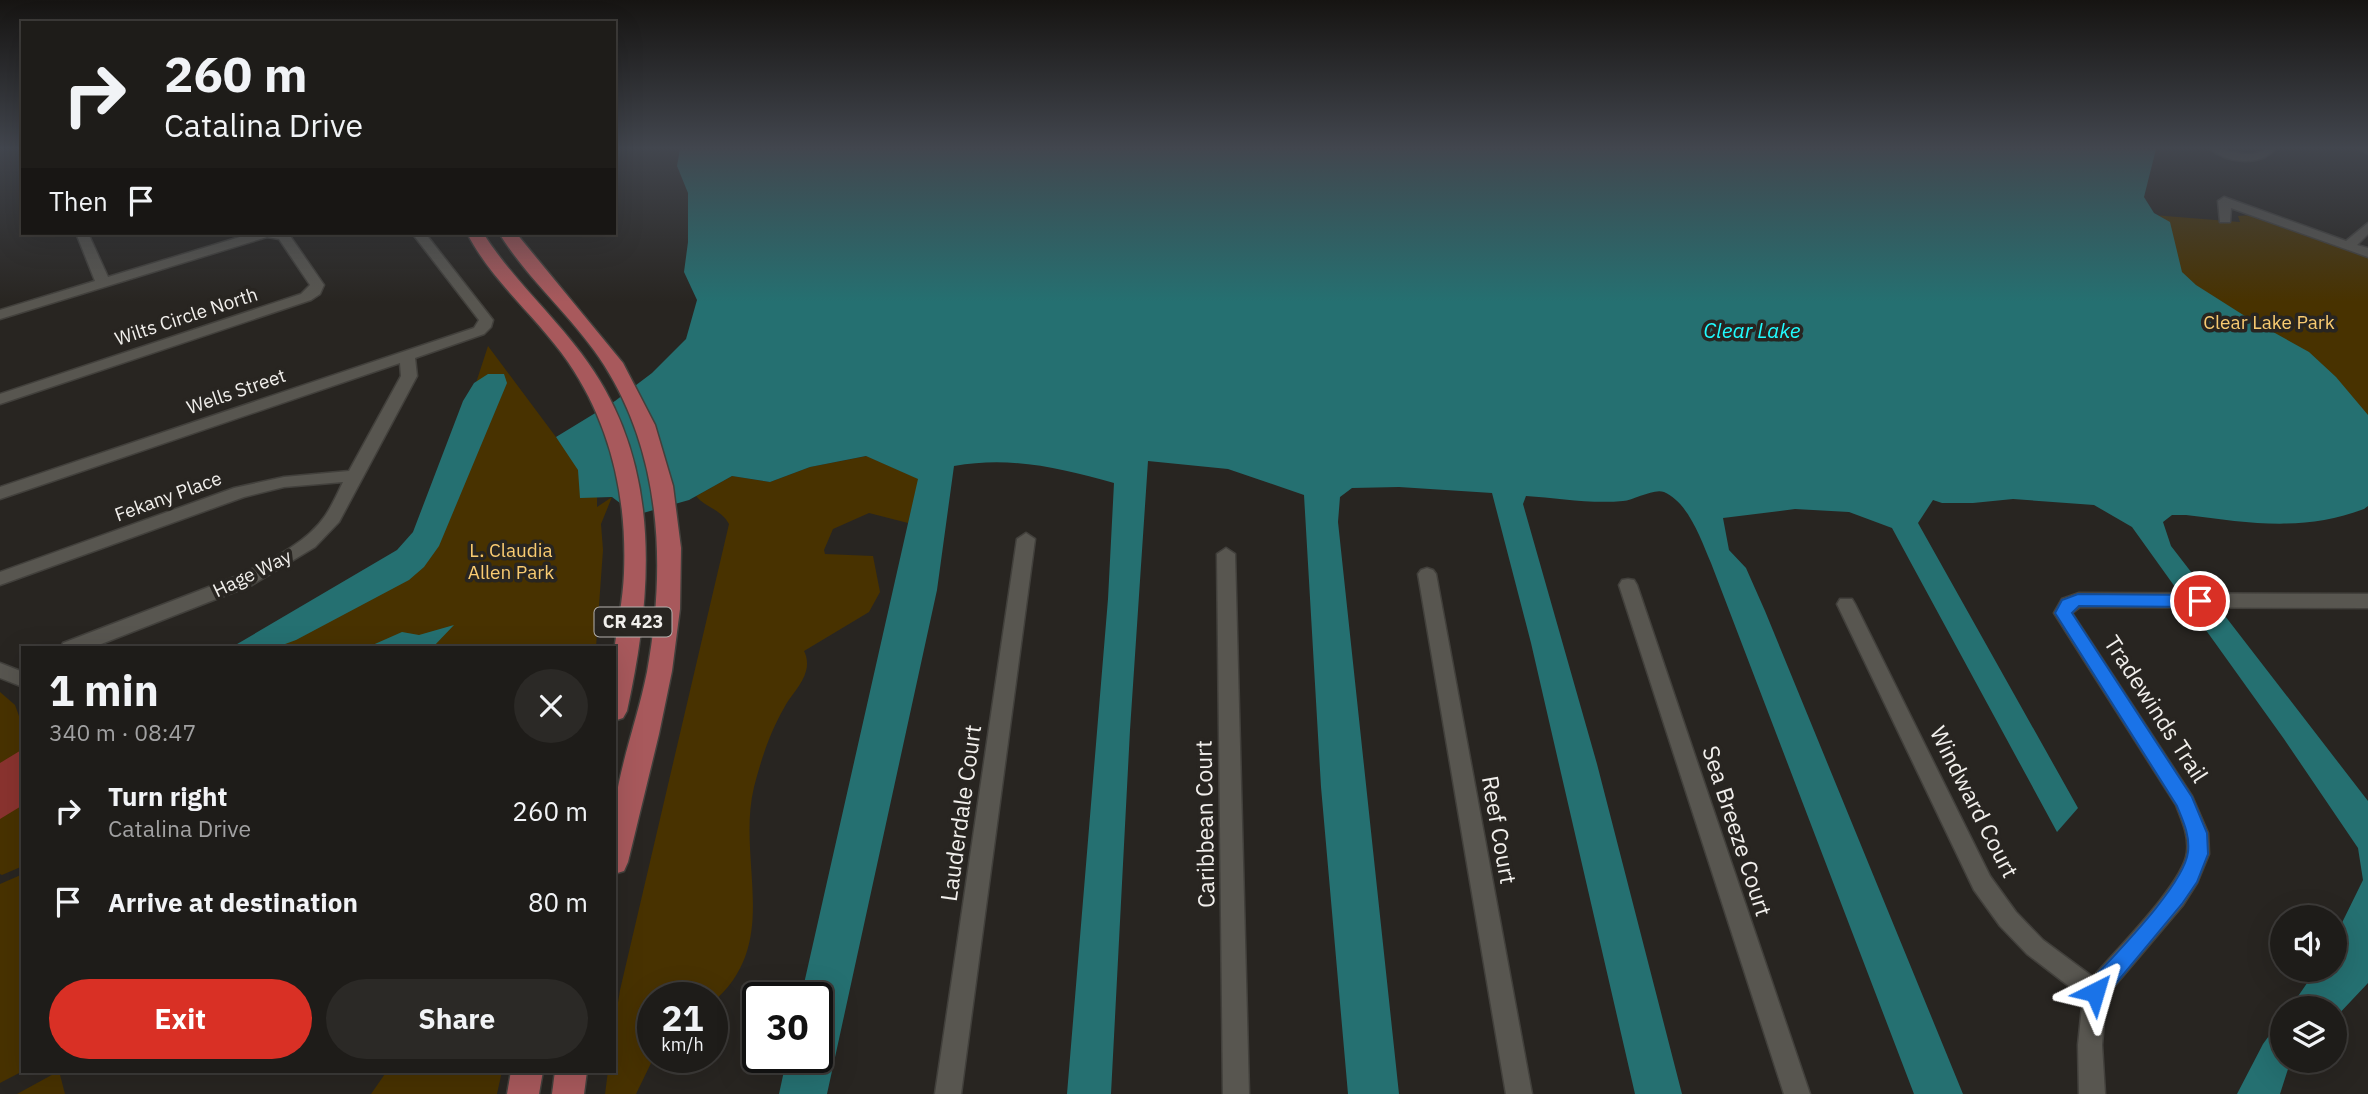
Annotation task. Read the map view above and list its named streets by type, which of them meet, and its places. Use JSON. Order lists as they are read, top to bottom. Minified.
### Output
{"streets":{"main road":["CR 423"],"street":["Wilts Circle North","Wells Street","Fekany Place","Hage Way","Tradewinds Trail","Windward Court","Lauderdale Court","Caribbean Court","Reef Court","Sea Breeze Court"]},"crossings":[["Wells Street","Hage Way"],["Fekany Place","Hage Way"],["Tradewinds Trail","Windward Court"]],"water":["Clear Lake"],"parks":["Clear Lake Park","L. Claudia Allen Park"],"page":{"turn":["260 m","Catalina Drive"],"then":"Then","heading":["1 min","340 m · 08:47"],"list":[{"name":"Turn right","note":"Catalina Drive","value":"260 m"},{"name":"Arrive at destination","value":"80 m"}],"buttons":["Exit","Share"],"speed":"21 km/h","limit":"30"}}
